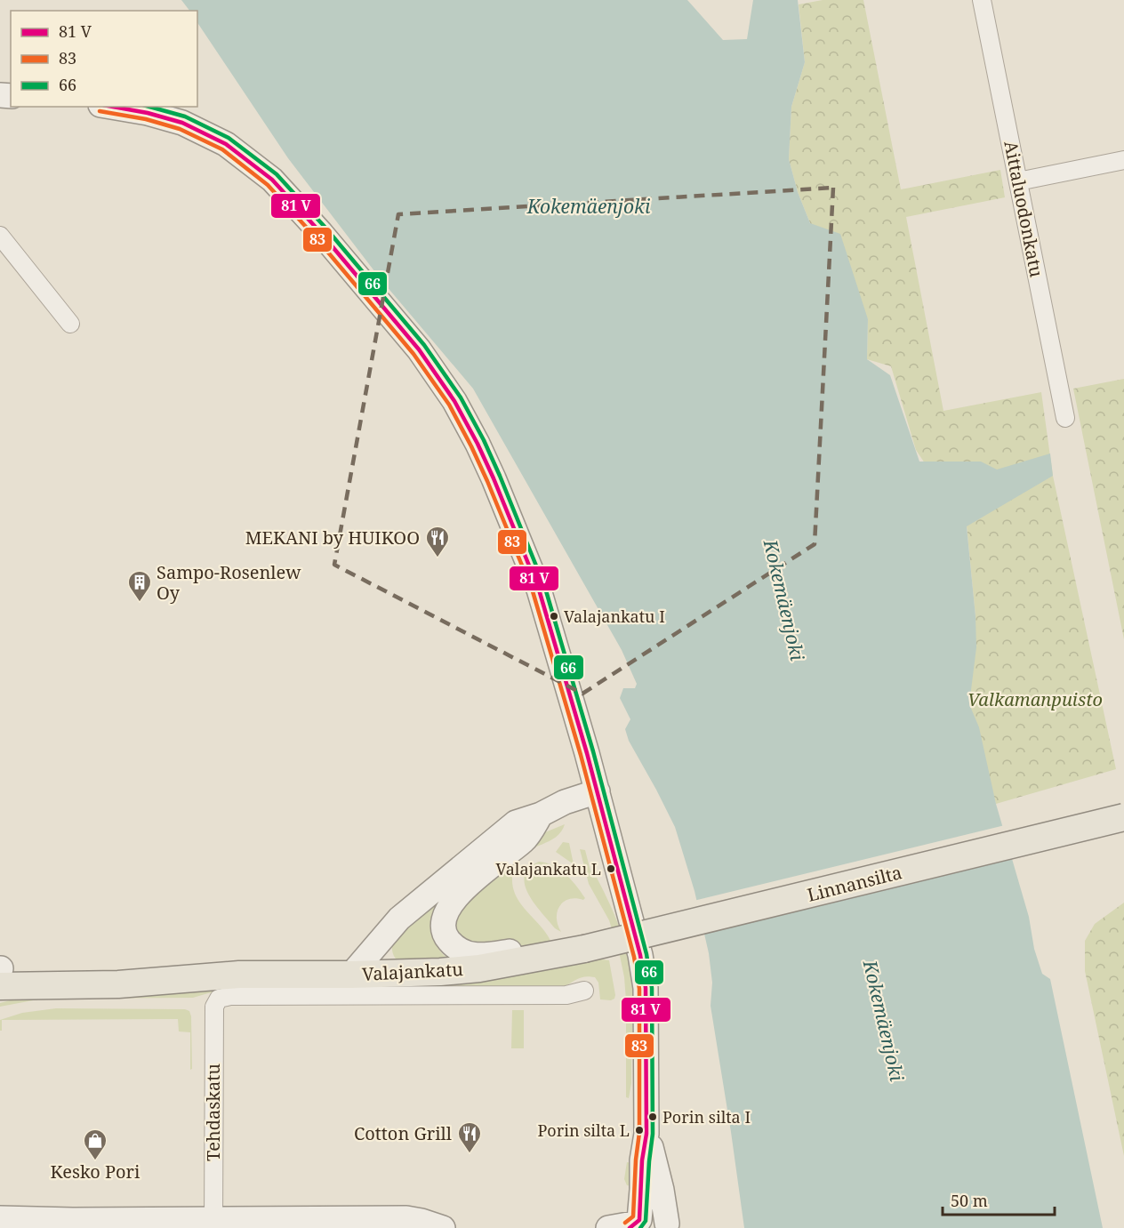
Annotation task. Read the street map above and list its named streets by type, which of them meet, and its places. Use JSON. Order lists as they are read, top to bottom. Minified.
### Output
{"streets":{"main road":["Linnansilta","Valajankatu"],"street":["Aittaluodonkatu","Tehdaskatu"]},"crossings":[["Linnansilta","Valajankatu"]],"water":["Kokemäenjoki"],"parks":["Valkamanpuisto"],"places":{"restaurant":["MEKANI by HUIKOO","Cotton Grill"],"building":["Sampo-Rosenlew Oy"],"other":["Valajankatu I","Valajankatu L","Porin silta I","Porin silta L"],"shop":["Kesko Pori"]},"lines":["transit line 66","transit line 83"],"legend":["81 V","83","66"],"scale_bar":"50 m"}
